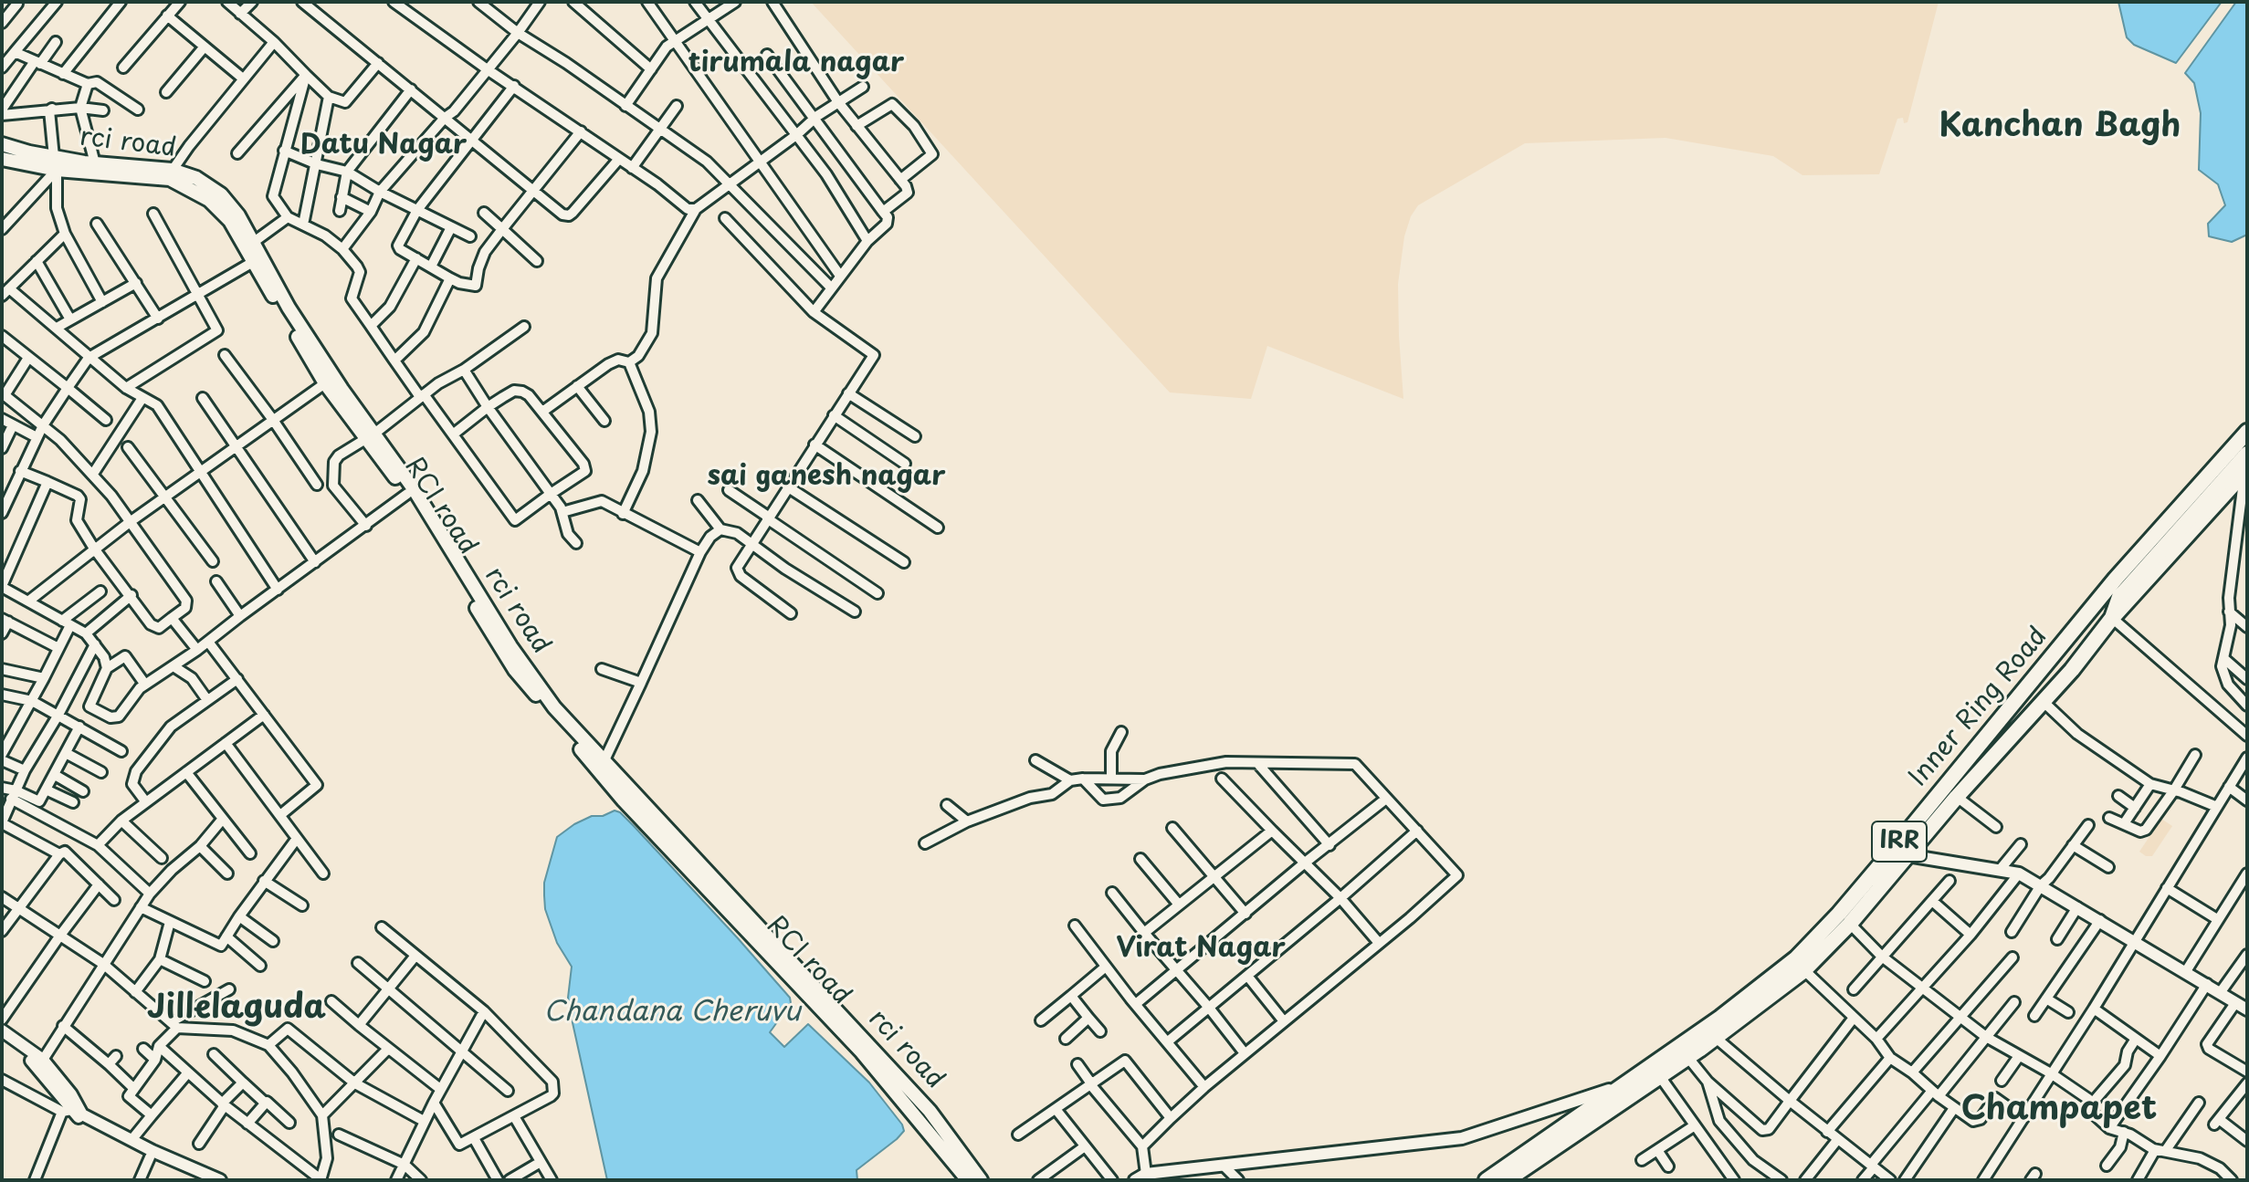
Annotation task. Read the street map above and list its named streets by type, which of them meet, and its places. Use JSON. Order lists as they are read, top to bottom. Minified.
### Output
{"streets":{"main road":["rci road","RCI road","Inner Ring Road","IRR"]},"crossings":[["rci road","RCI road"]],"districts":["tirumala nagar","Kanchan Bagh","Datu Nagar","sai ganesh nagar","Virat Nagar","Jillelaguda","Champapet"],"water":["Chandana Cheruvu"]}
